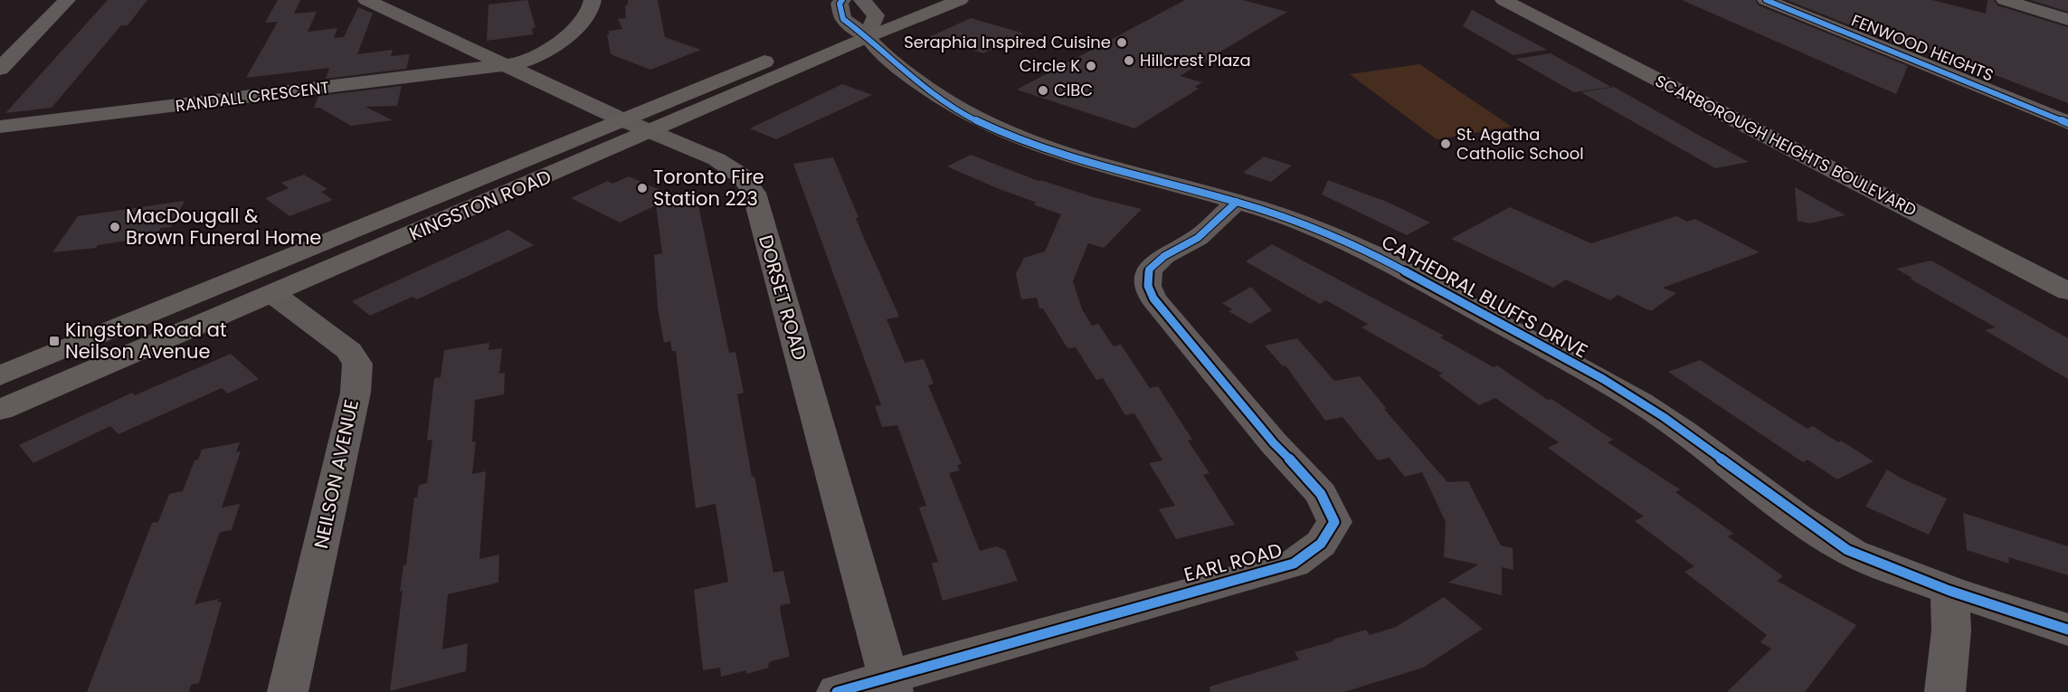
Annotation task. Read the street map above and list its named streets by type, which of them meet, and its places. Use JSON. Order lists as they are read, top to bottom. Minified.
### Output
{"streets":{"main road":["KINGSTON ROAD"],"street":["FENWOOD HEIGHTS","RANDALL CRESCENT","SCARBOROUGH HEIGHTS BOULEVARD","CATHEDRAL BLUFFS DRIVE","DORSET ROAD","NEILSON AVENUE","EARL ROAD"]},"crossings":[["RANDALL CRESCENT","DORSET ROAD"],["KINGSTON ROAD","CATHEDRAL BLUFFS DRIVE"],["KINGSTON ROAD","DORSET ROAD"],["KINGSTON ROAD","NEILSON AVENUE"],["CATHEDRAL BLUFFS DRIVE","EARL ROAD"],["DORSET ROAD","EARL ROAD"]],"places":{"other":["Seraphia Inspired Cuisine","Hillcrest Plaza","Circle K","CIBC","St. Agatha Catholic School","Toronto Fire Station 223","MacDougall & Brown Funeral Home"],"transit":["Kingston Road at Neilson Avenue"]}}
